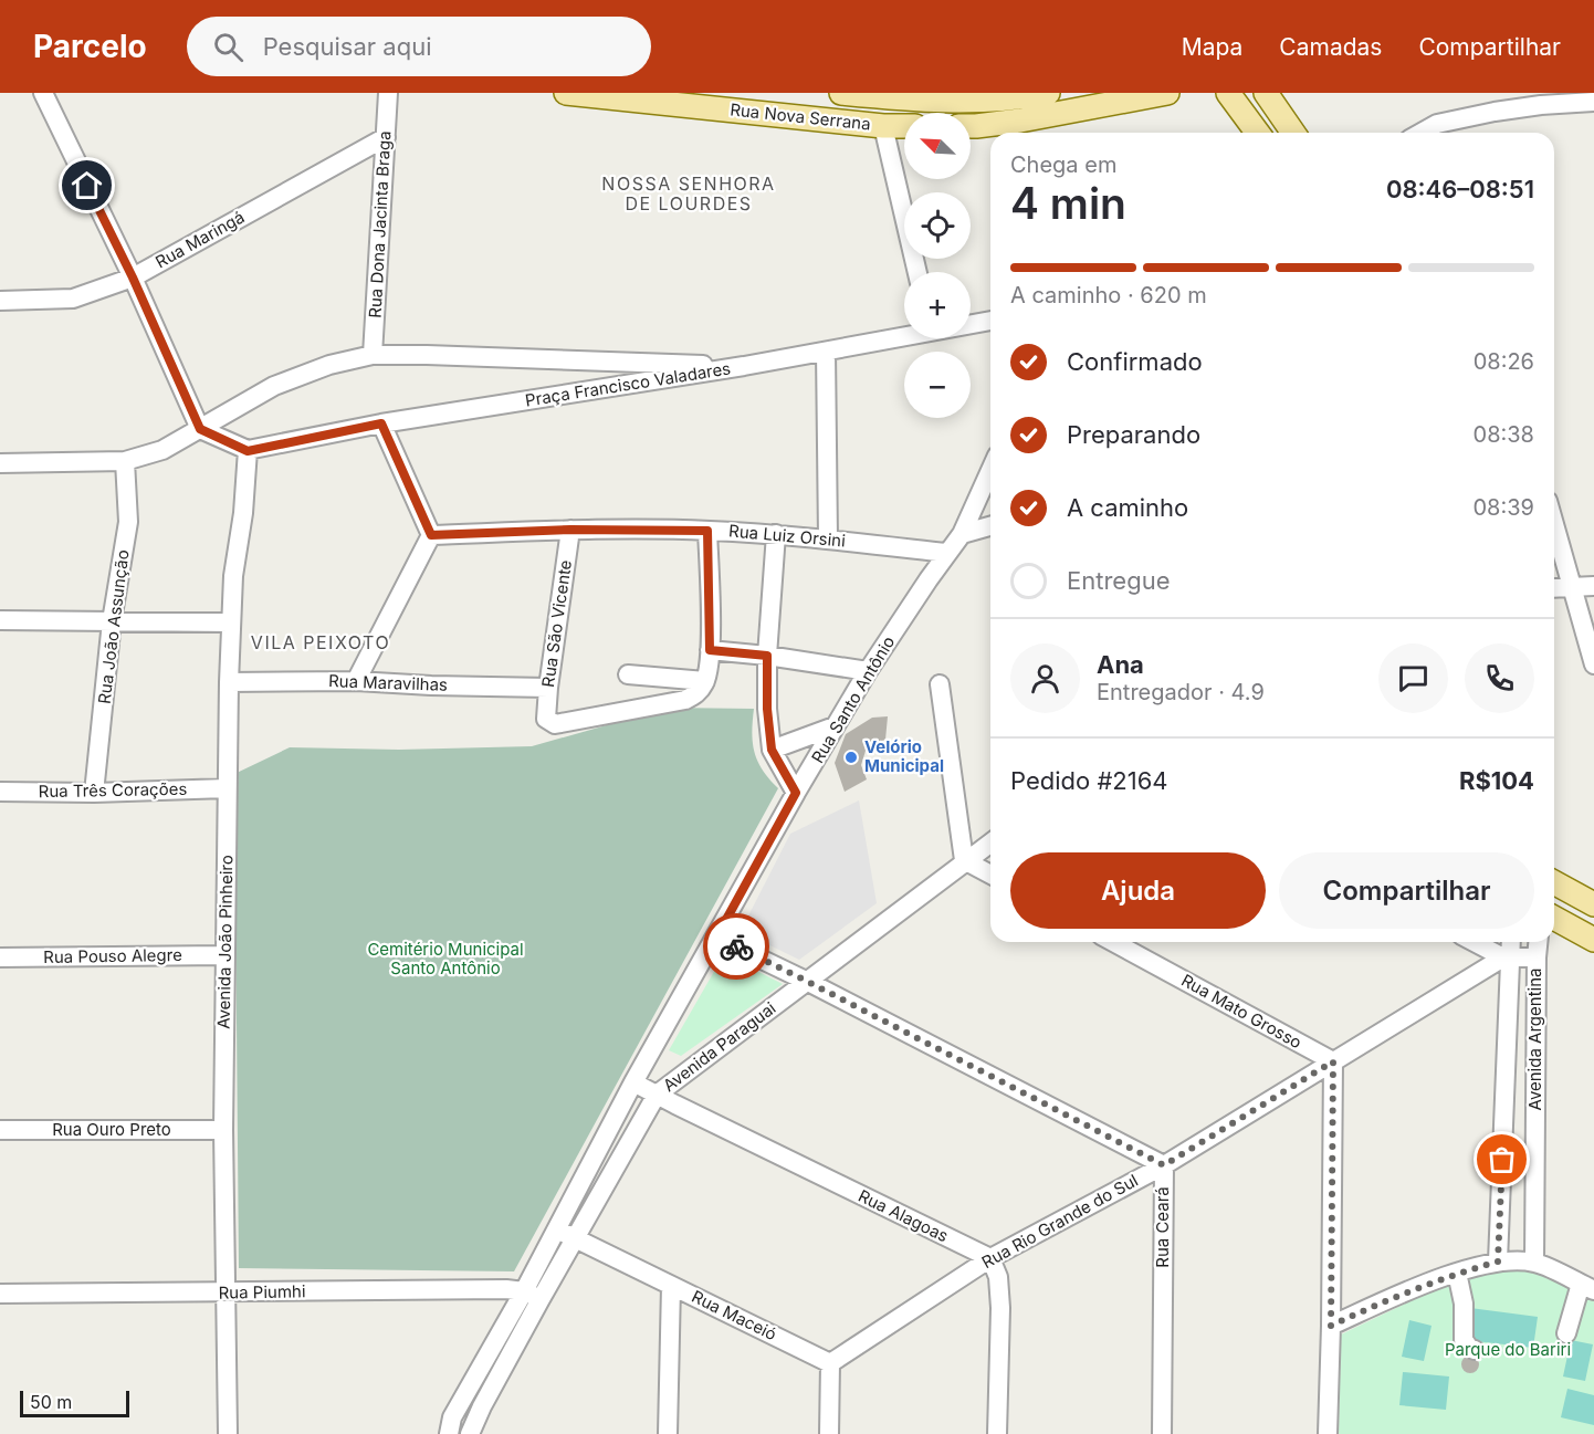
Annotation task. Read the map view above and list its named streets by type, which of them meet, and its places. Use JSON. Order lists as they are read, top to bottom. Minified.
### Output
{"streets":{"main road":["Rua Nova Serrana"],"street":["Rua Dona Jacinta Braga","Rua Maringá","Praça Francisco Valadares","Rua Luiz Orsini","Rua São Vicente","Rua João Assunção","Rua Maravilhas","Rua Santo Antônio","Rua Três Corações","Avenida João Pinheiro","Rua Pouso Alegre","Rua Mato Grosso","Avenida Argentina","Avenida Paraguai","Rua Ouro Preto","Rua Alagoas","Rua Rio Grande do Sul","Rua Ceará","Rua Piumhi","Rua Maceió"]},"crossings":[["Rua Dona Jacinta Braga","Rua Maringá"],["Rua Dona Jacinta Braga","Praça Francisco Valadares"],["Praça Francisco Valadares","Rua João Assunção"],["Praça Francisco Valadares","Avenida João Pinheiro"],["Rua Luiz Orsini","Rua São Vicente"],["Rua Luiz Orsini","Rua Santo Antônio"],["Rua São Vicente","Rua Maravilhas"],["Rua João Assunção","Rua Três Corações"],["Rua Maravilhas","Avenida João Pinheiro"],["Rua Santo Antônio","Avenida Paraguai"],["Rua Santo Antônio","Rua Alagoas"],["Rua Santo Antônio","Rua Ceará"],["Rua Três Corações","Avenida João Pinheiro"],["Avenida João Pinheiro","Rua Pouso Alegre"],["Avenida João Pinheiro","Rua Ouro Preto"],["Avenida João Pinheiro","Rua Piumhi"],["Rua Mato Grosso","Rua Rio Grande do Sul"],["Avenida Argentina","Rua Rio Grande do Sul"],["Avenida Paraguai","Rua Alagoas"],["Avenida Paraguai","Rua Ceará"],["Avenida Paraguai","Rua Piumhi"],["Avenida Paraguai","Rua Maceió"],["Rua Alagoas","Rua Rio Grande do Sul"],["Rua Rio Grande do Sul","Rua Ceará"],["Rua Rio Grande do Sul","Rua Maceió"]],"districts":["NOSSA SENHORA DE LOURDES","VILA PEIXOTO"],"parks":["Cemitério Municipal Santo Antônio","Parque do Bariri"],"places":["Velório Municipal"],"scale_bar":"50 m","north":"top left","page":{"header":"Parcelo","search":"Pesquisar aqui","nav":["Mapa","Camadas","Compartilhar"],"map_buttons":["+","−"],"heading":["4 min","Chega em","08:46–08:51"],"panel":["Ana","Entregador · 4.9","Pedido #2164","R$104"],"bar":"A caminho · 620 m","list":[["Confirmado","08:26"],["Preparando","08:38"],["A caminho","08:39"],"Entregue"],"buttons":["Ajuda","Compartilhar"],"scale":"50 m"}}
